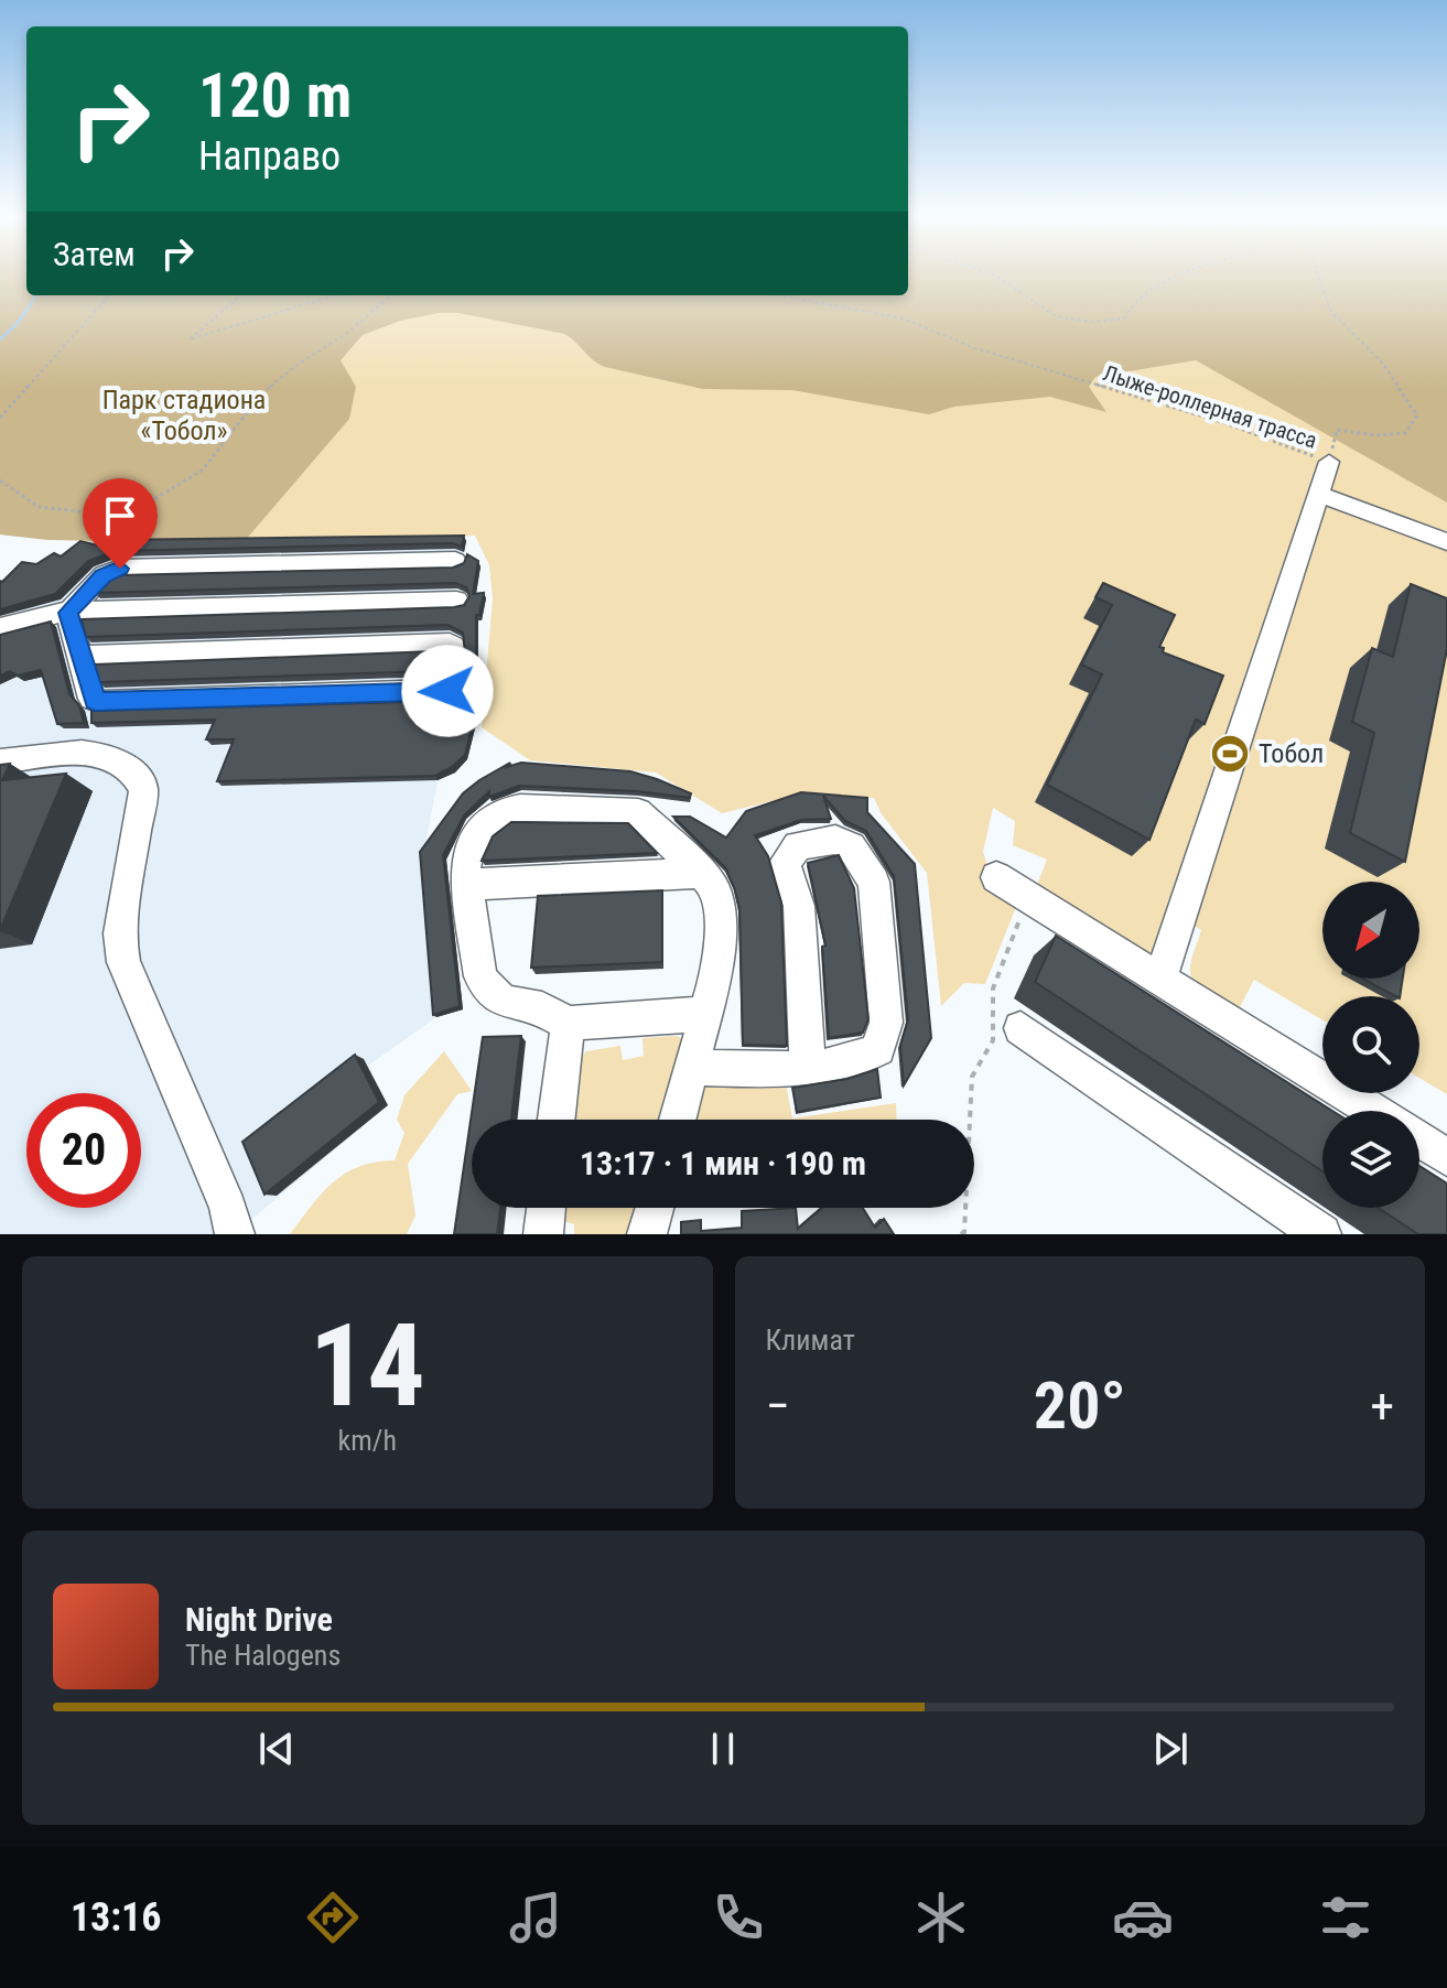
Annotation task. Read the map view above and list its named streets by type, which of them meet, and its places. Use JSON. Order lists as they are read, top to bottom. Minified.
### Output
{"streets":{"path":["Лыже-роллерная трасса"]},"parks":["Парк стадиона «Тобол»"],"places":{"sports":["Тобол"]},"north":"bottom left","page":{"turn":["120 m","Направо"],"then":"Затем","limit":"20","trip":"13:17 · 1 мин · 190 m","tile":[["14","km/h"],"Климат"],"heat":["−","20°","+"],"song":["Night Drive","The Halogens"],"tabs":"13:16"}}
